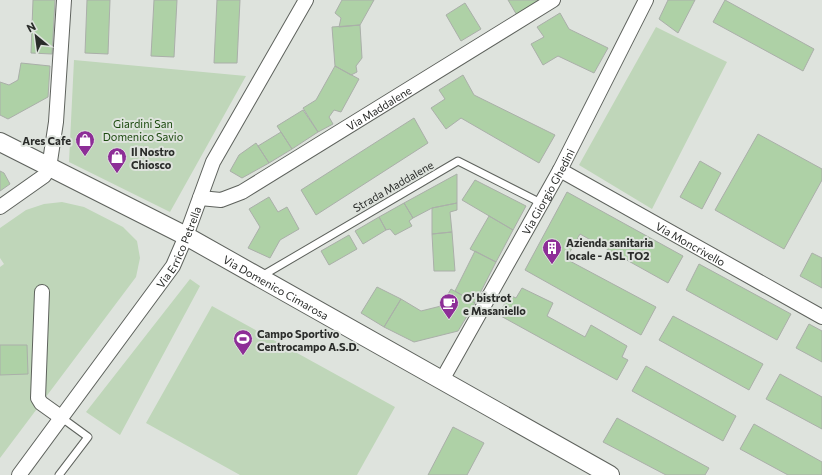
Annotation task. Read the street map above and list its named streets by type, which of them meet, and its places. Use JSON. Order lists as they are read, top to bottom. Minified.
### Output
{"streets":{"street":["Via Maddalene","Via Giorgio Ghedini","Via Moncrivello","Via Errico Petrella","Via Domenico Cimarosa"],"lane":["Strada Maddalene"]},"crossings":[["Via Maddalene","Via Errico Petrella"],["Strada Maddalene","Via Giorgio Ghedini"],["Strada Maddalene","Via Domenico Cimarosa"],["Via Giorgio Ghedini","Via Moncrivello"],["Via Giorgio Ghedini","Via Domenico Cimarosa"],["Via Errico Petrella","Via Domenico Cimarosa"]],"parks":["Giardini San Domenico Savio"],"places":{"shop":["Ares Cafe","Il Nostro Chiosco"],"building":["Azienda sanitaria locale - ASL TO2"],"cafe":["O' bistrot e Masaniello"],"sports":["Campo Sportivo Centrocampo A.S.D."]},"north":"top left"}
